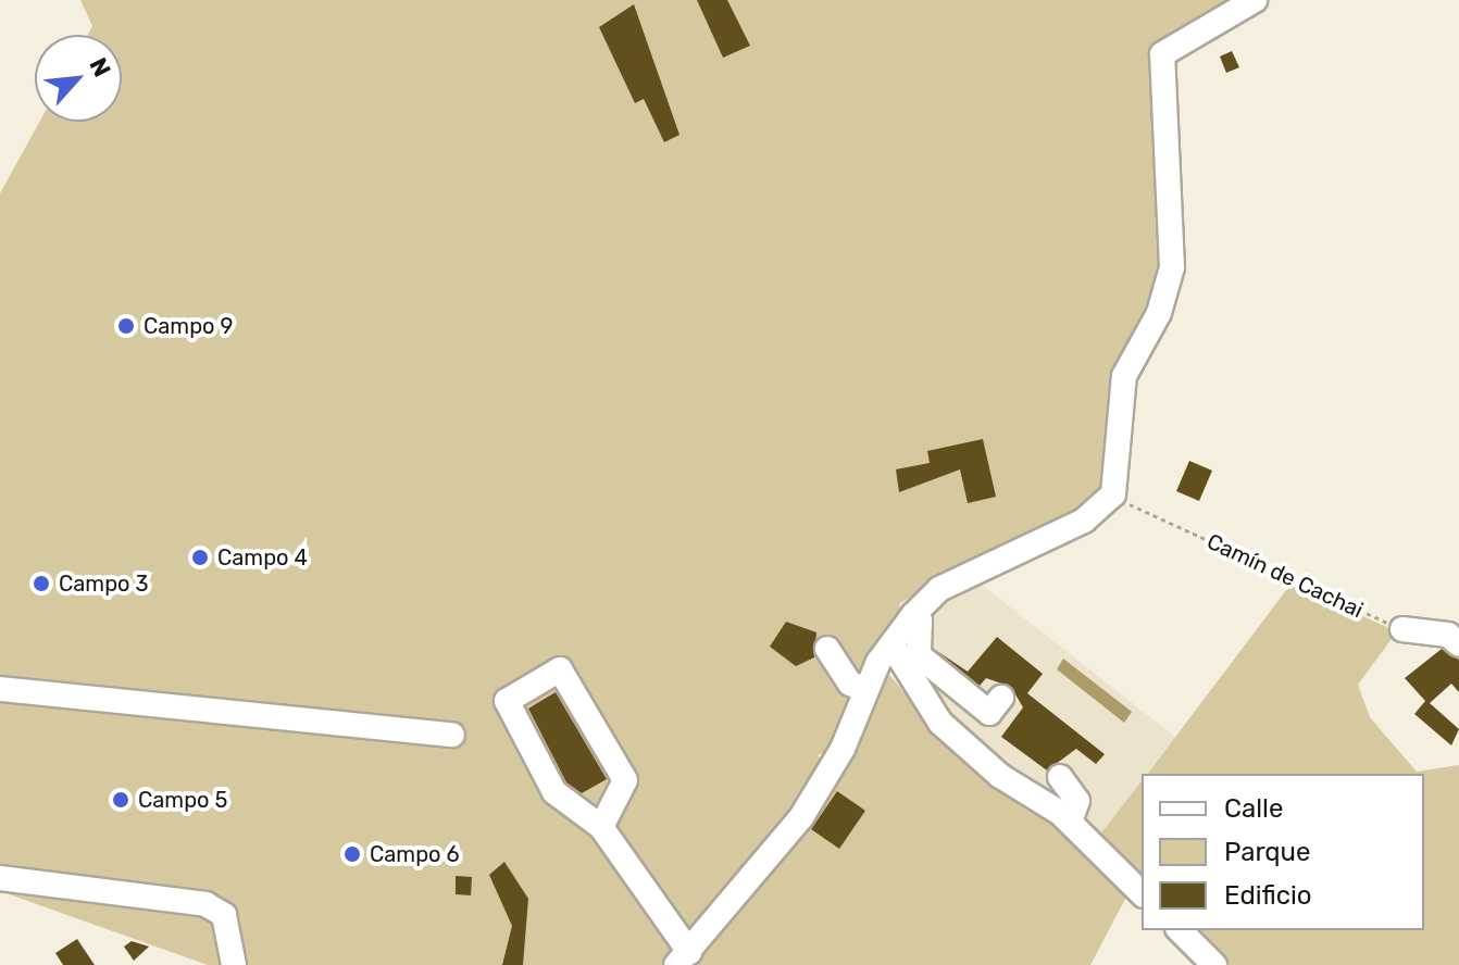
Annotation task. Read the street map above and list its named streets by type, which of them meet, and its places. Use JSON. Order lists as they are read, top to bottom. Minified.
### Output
{"streets":{"path":["Camín de Cachai"]},"places":["Campo 9","Campo 4","Campo 3","Campo 5","Campo 6"],"legend":["Calle","Parque","Edificio"],"north":"top right"}
